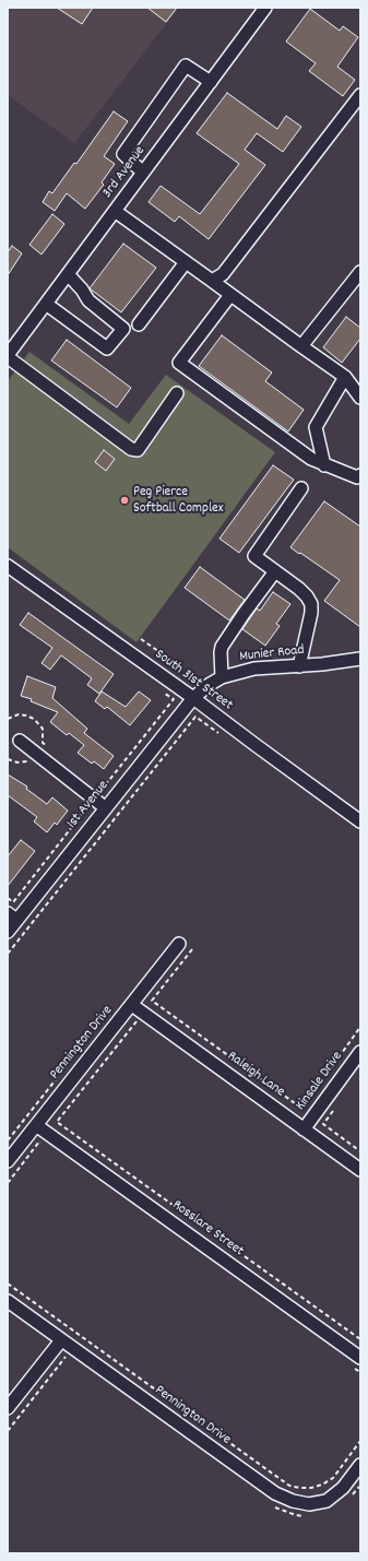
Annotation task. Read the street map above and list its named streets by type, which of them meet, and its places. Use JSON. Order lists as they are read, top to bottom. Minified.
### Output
{"streets":{"street":["3rd Avenue","Munier Road","South 31st Street","1st Avenue","Pennington Drive","Raleigh Lane","Kinsale Drive","Rosslare Street"]},"crossings":[["Munier Road","South 31st Street"],["Munier Road","1st Avenue"],["South 31st Street","1st Avenue"],["Pennington Drive","Raleigh Lane"],["Pennington Drive","Rosslare Street"],["Raleigh Lane","Kinsale Drive"]],"places":["Peg Pierce Softball Complex"]}
